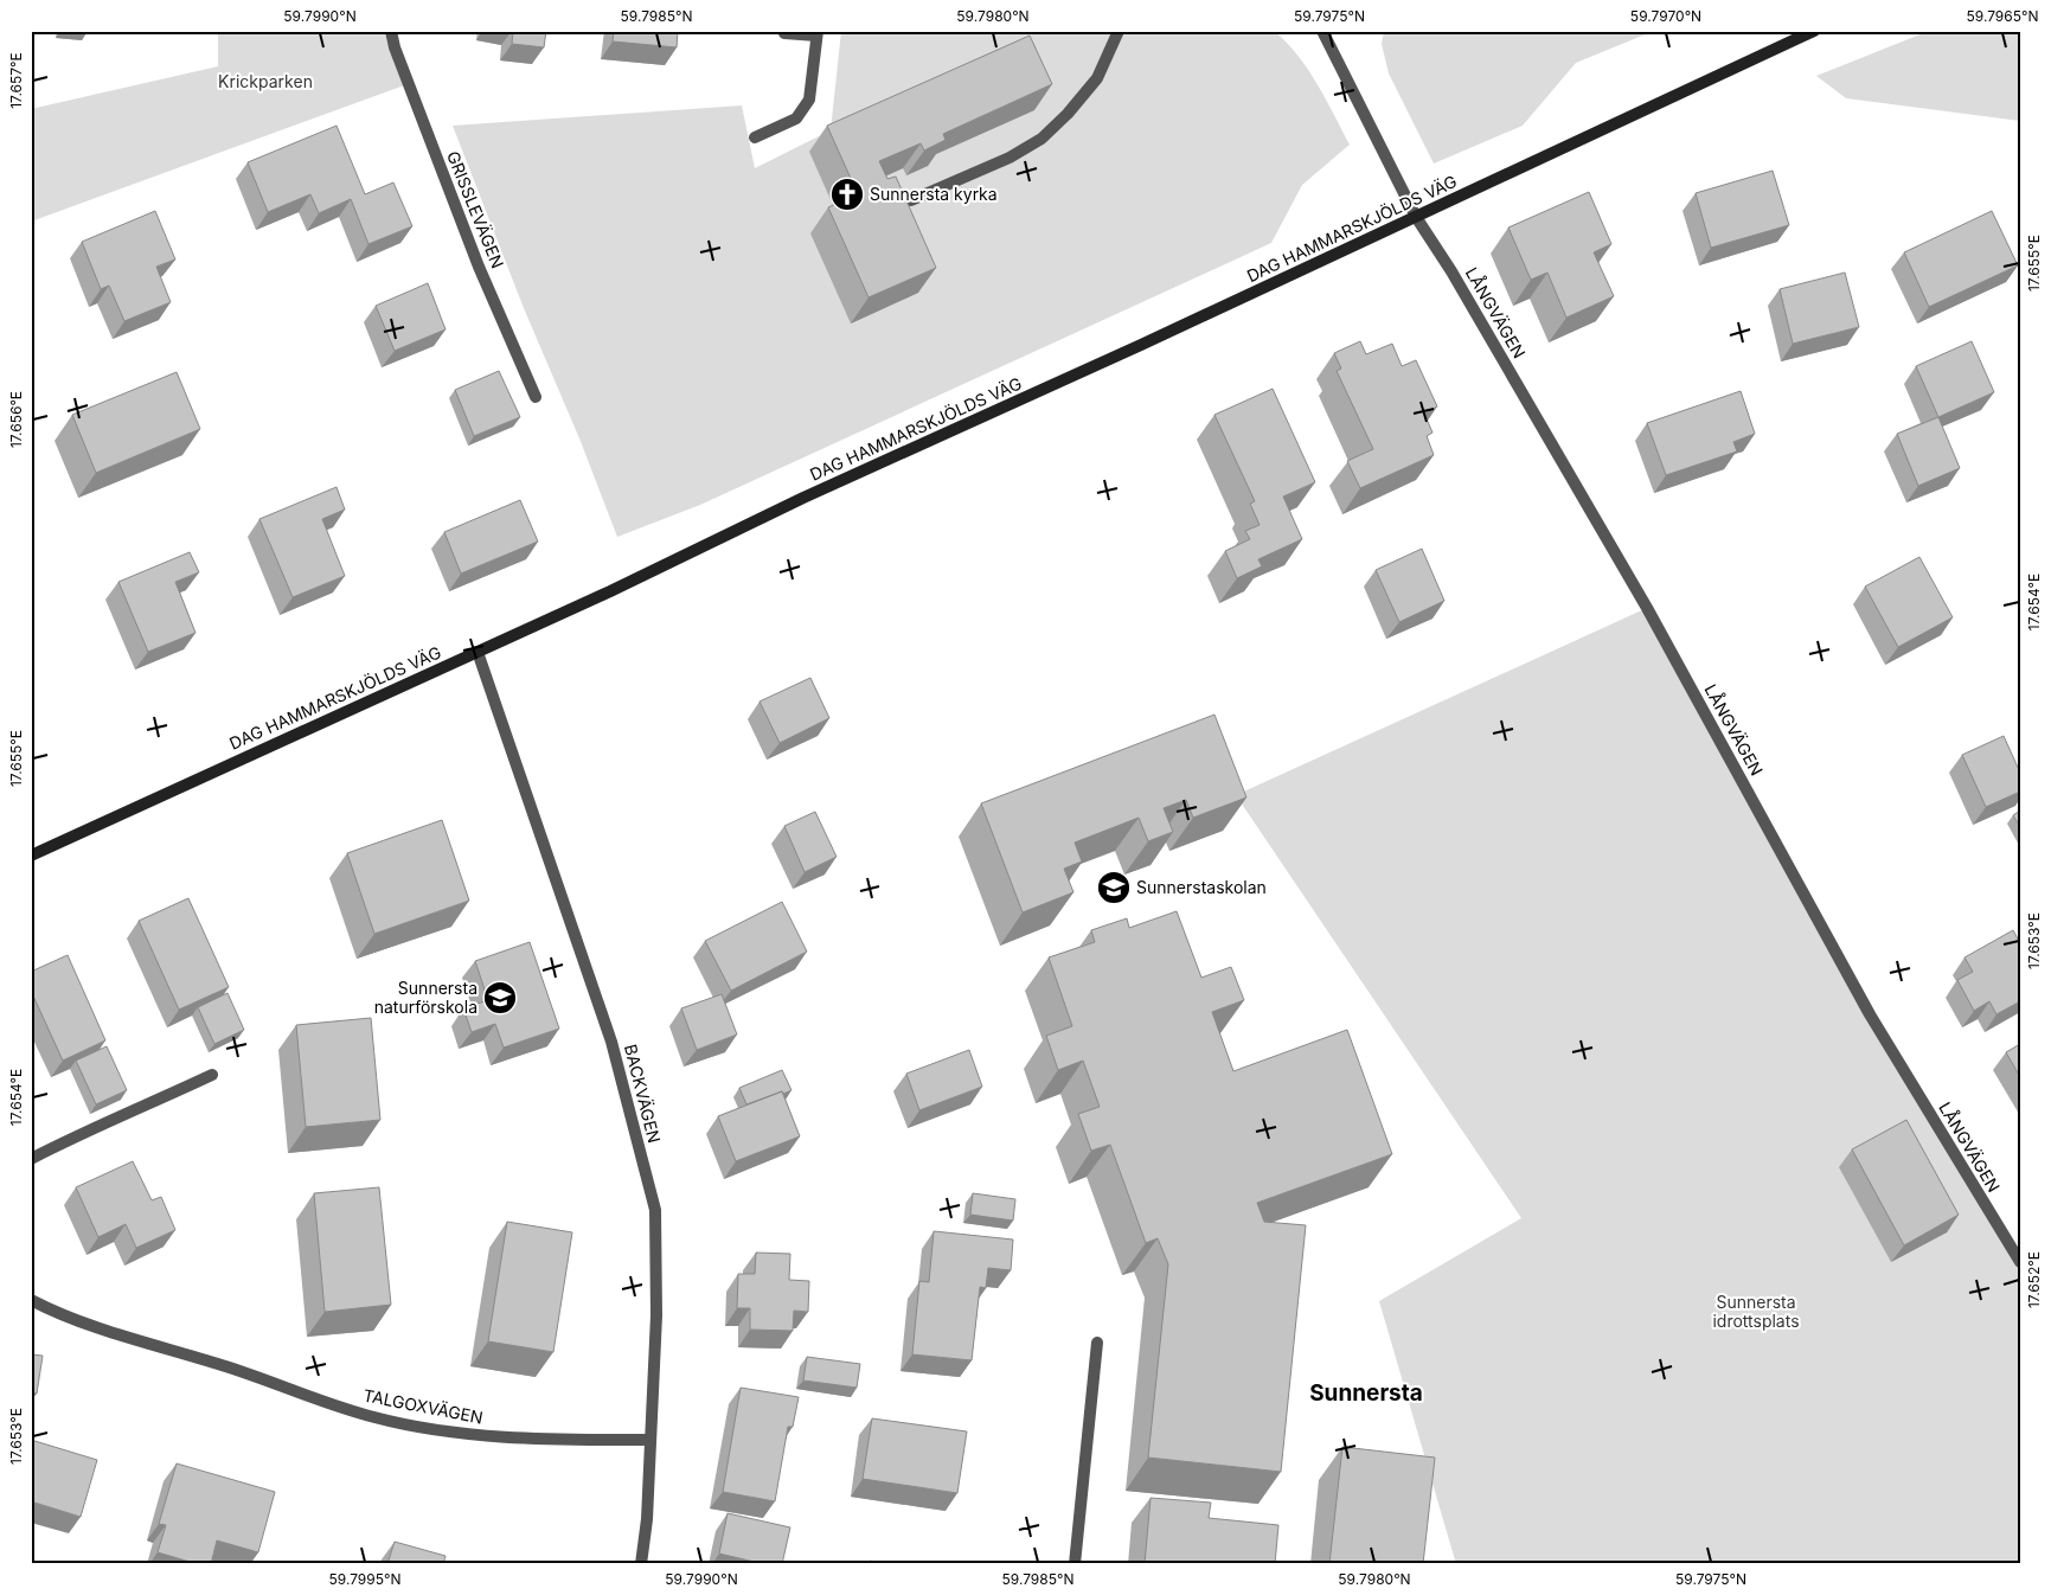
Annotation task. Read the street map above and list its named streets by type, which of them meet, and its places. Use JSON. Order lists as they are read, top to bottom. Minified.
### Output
{"streets":{"main road":["DAG HAMMARSKJÖLDS VÄG"],"street":["GRISSLEVÄGEN","LÅNGVÄGEN","BACKVÄGEN","TALGOXVÄGEN"]},"crossings":[["DAG HAMMARSKJÖLDS VÄG","LÅNGVÄGEN"],["DAG HAMMARSKJÖLDS VÄG","BACKVÄGEN"],["BACKVÄGEN","TALGOXVÄGEN"]],"districts":["Sunnersta"],"parks":["Krickparken","Sunnersta idrottsplats"],"places":{"church":["Sunnersta kyrka"],"school or university":["Sunnerstaskolan","Sunnersta naturförskola"]},"coordinates":["59.7990°N","59.7985°N","59.7980°N","59.7975°N","59.7970°N","59.7965°N","17.657°E","17.655°E","17.656°E","17.654°E","17.653°E","17.652°E","59.7995°N"]}
